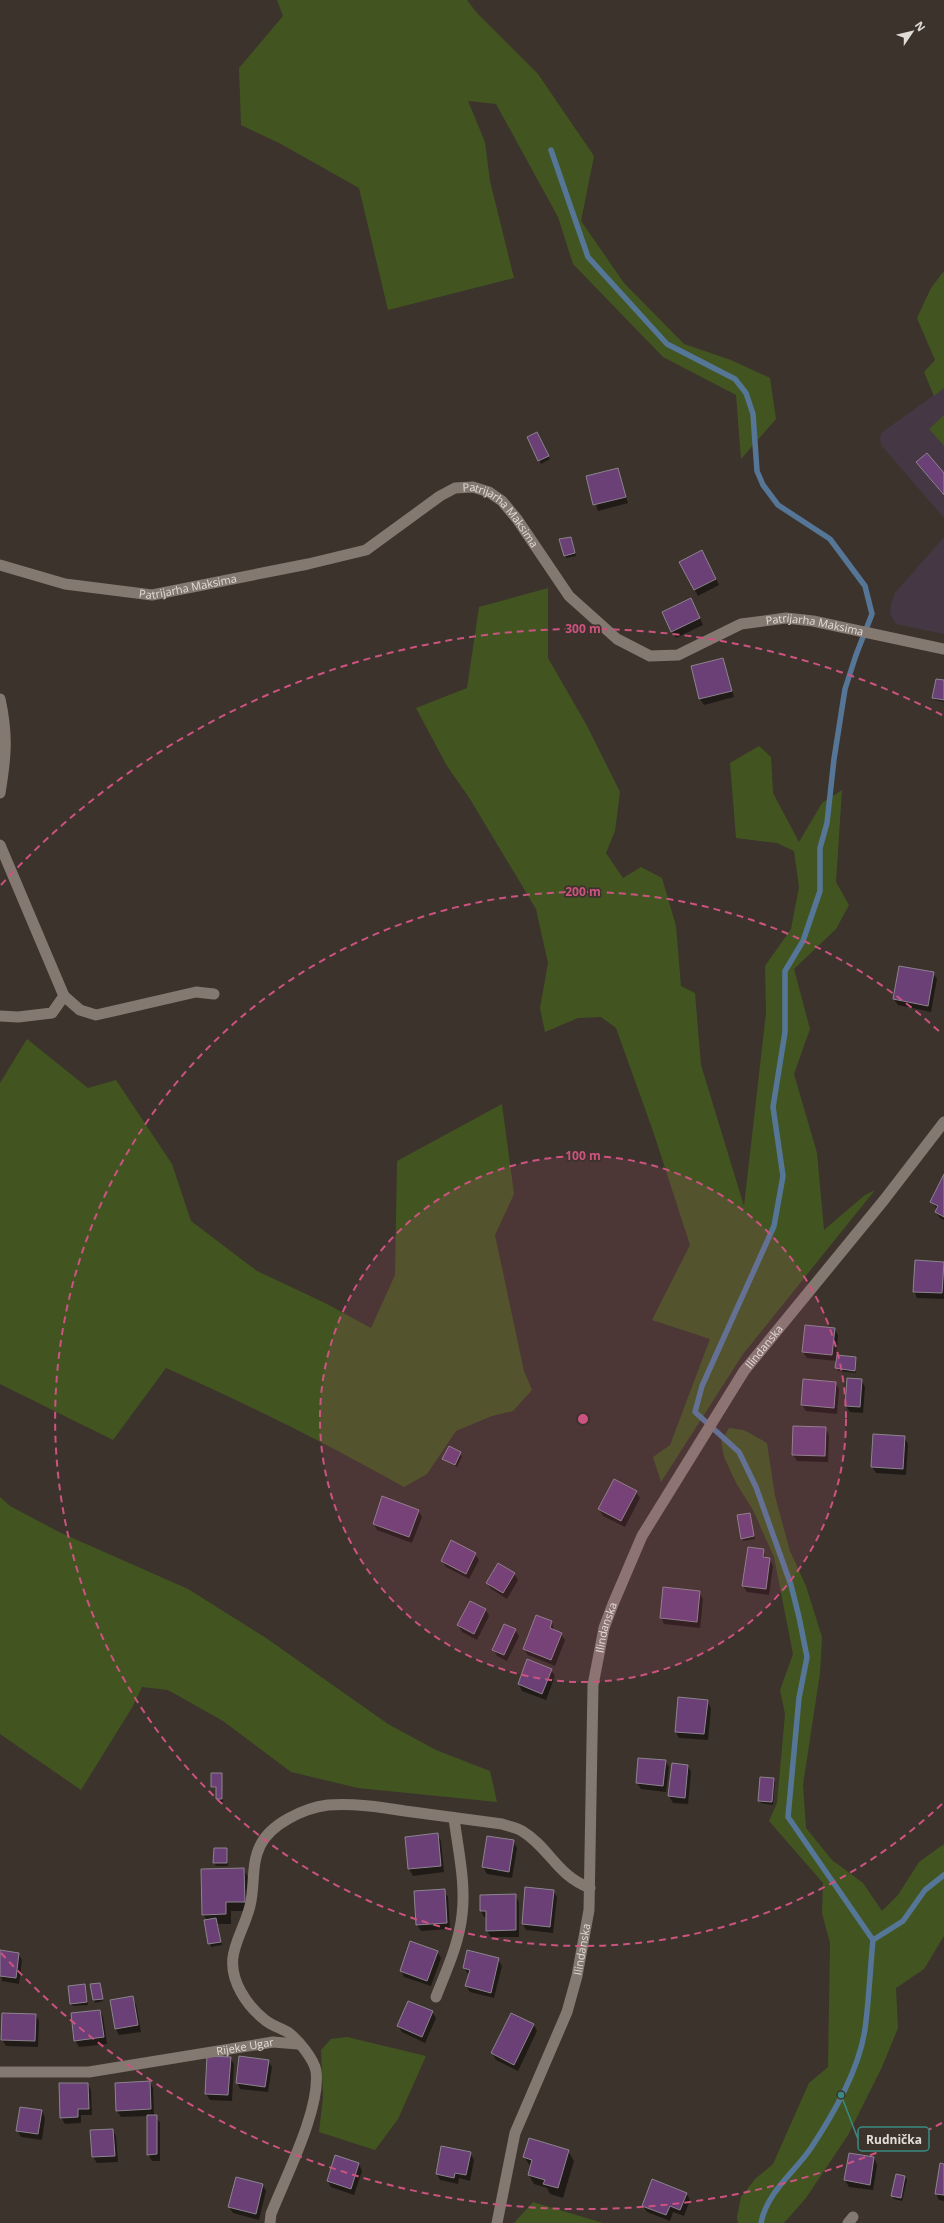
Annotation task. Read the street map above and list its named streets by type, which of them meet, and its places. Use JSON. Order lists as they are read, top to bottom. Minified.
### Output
{"streets":{"street":["Patrijarha Maksima","Ilindanska","Rijeke Ugar"]},"places":["Rudnička"],"north":"top right","rings":["300 m","200 m","100 m"]}
